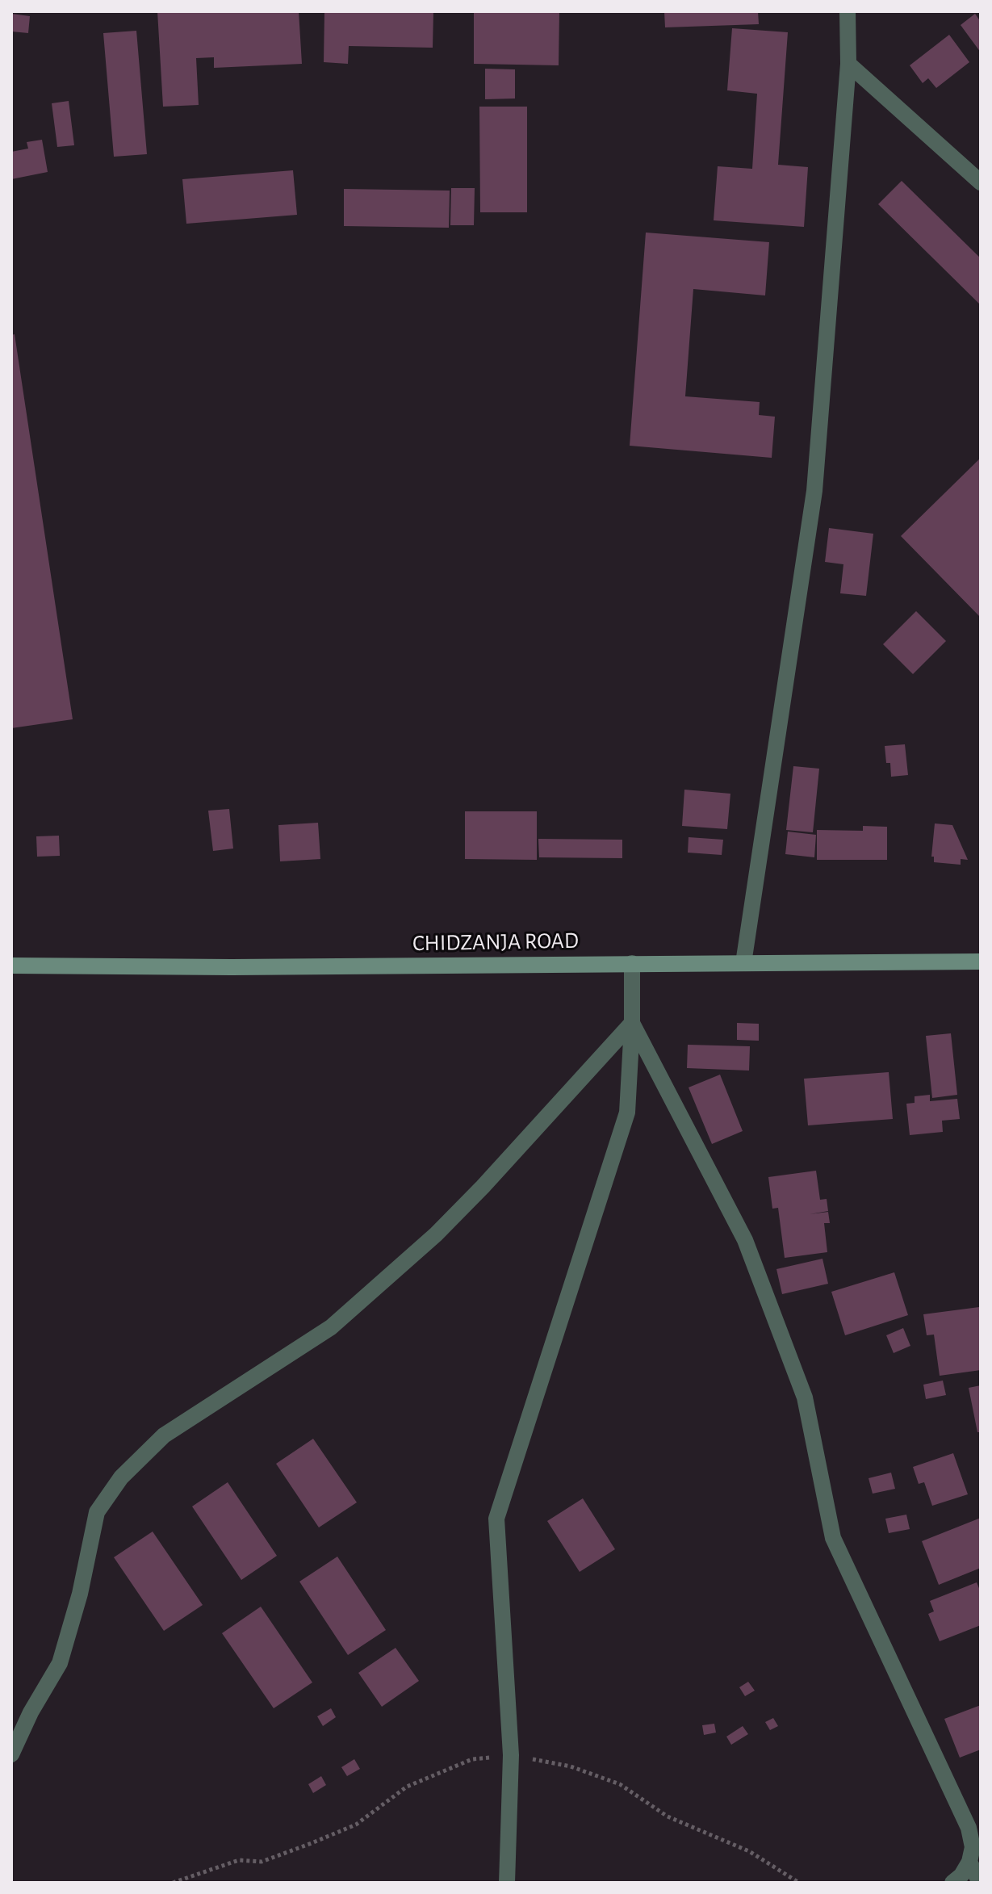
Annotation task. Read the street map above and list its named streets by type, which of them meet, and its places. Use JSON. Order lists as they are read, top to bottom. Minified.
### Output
{"streets":{"street":["CHIDZANJA ROAD"]}}
